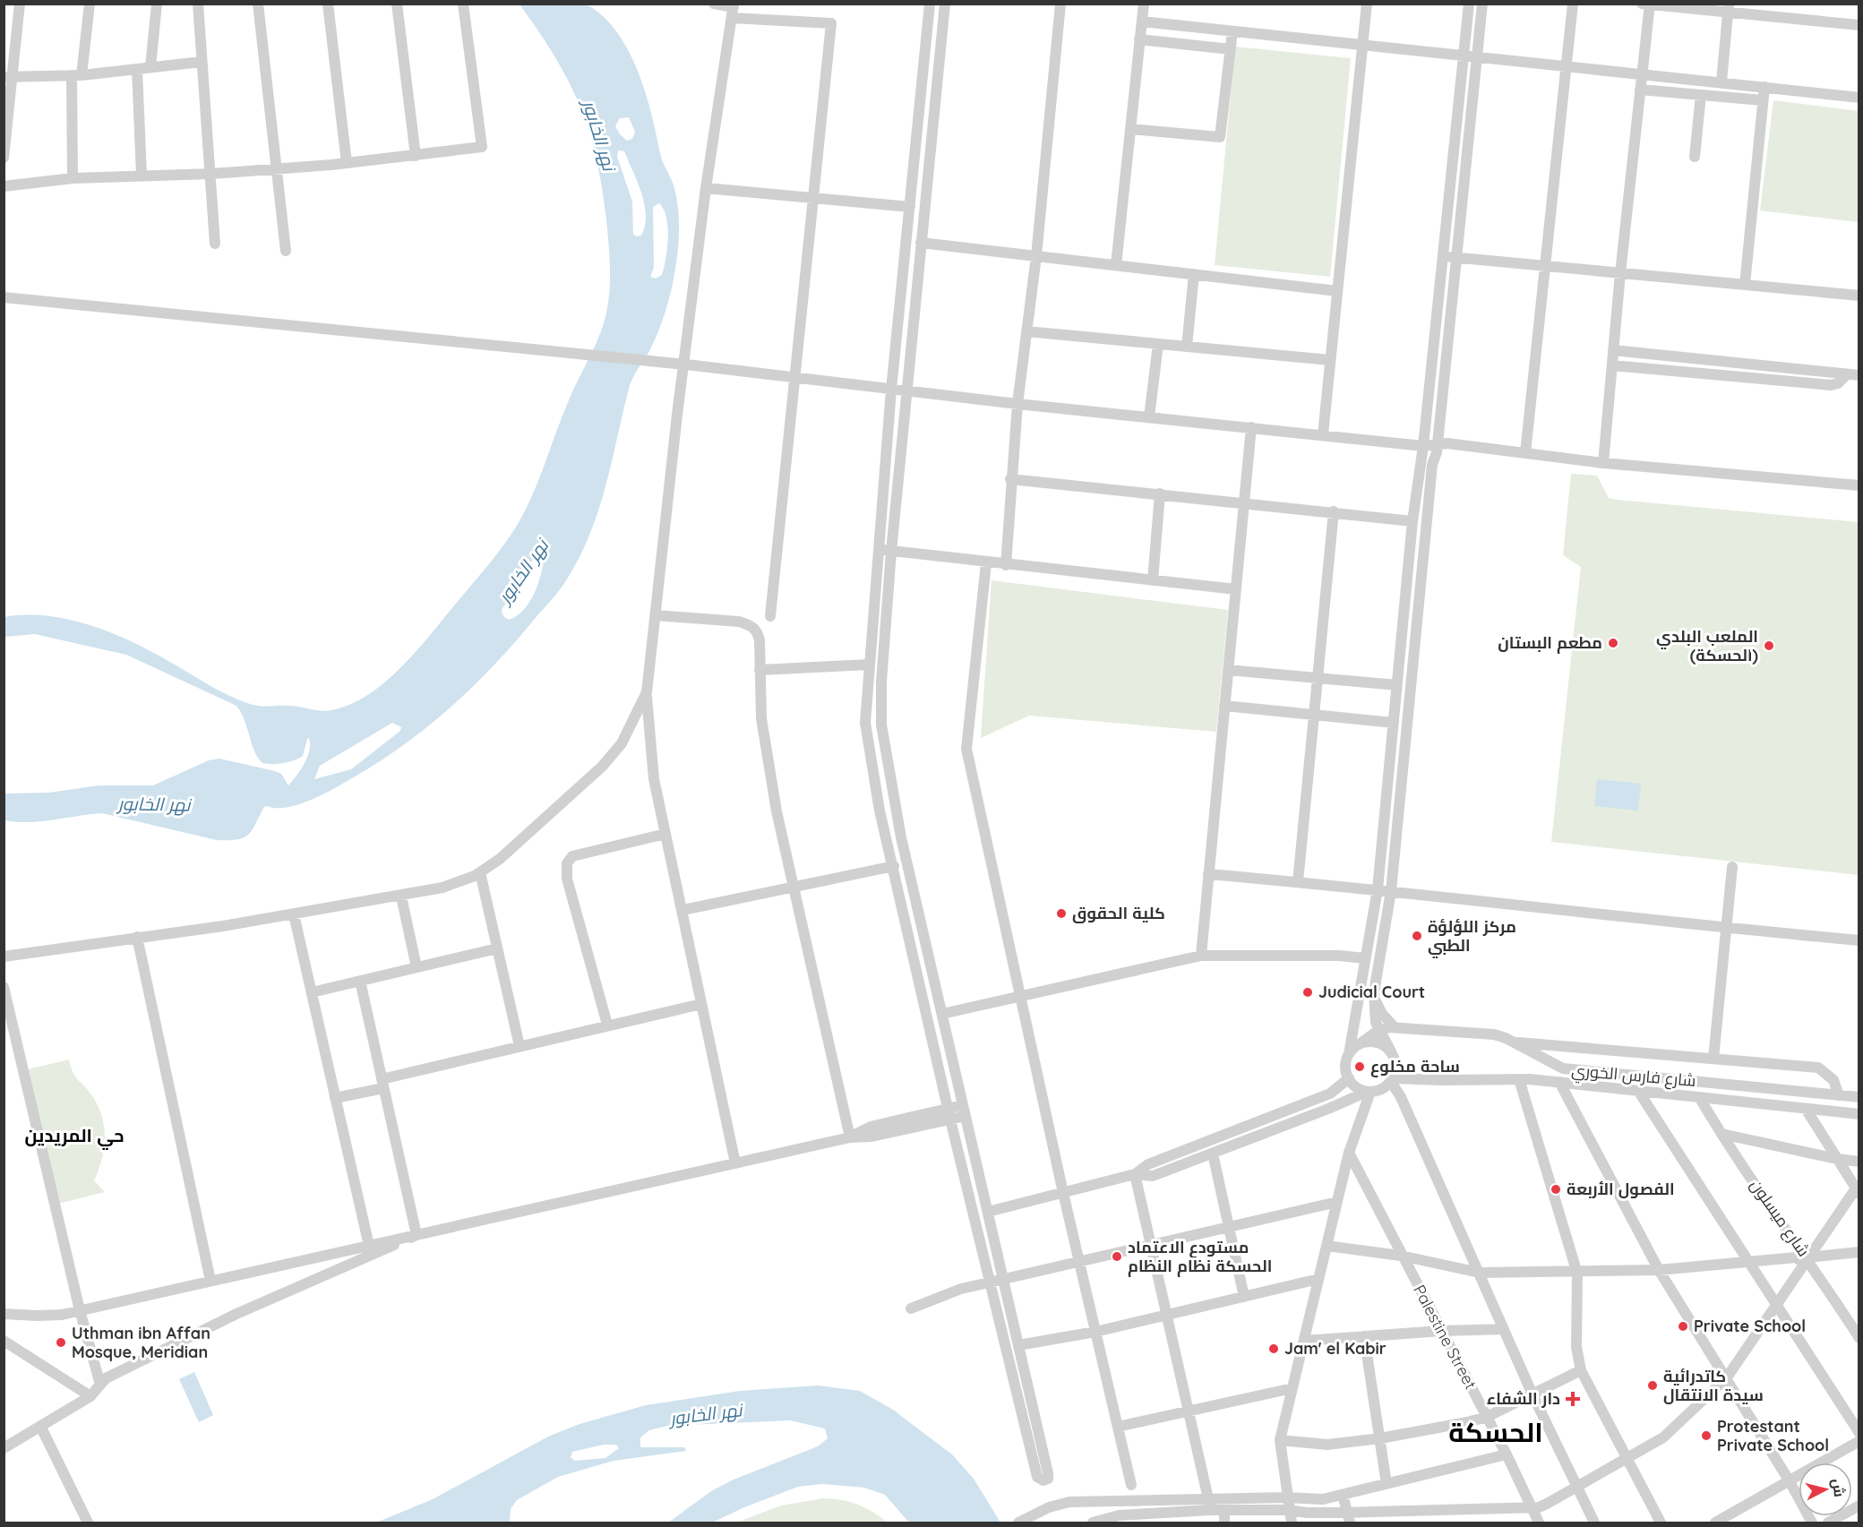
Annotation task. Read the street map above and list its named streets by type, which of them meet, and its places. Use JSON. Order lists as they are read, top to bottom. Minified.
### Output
{"streets":{"street":["شارع فارس الخوري","شارع ميسلون","Palestine Street"]},"districts":["حي المريدين","الحسكة"],"water":["نهر الخابور"],"places":{"other":["مطعم البستان","الملعب البلدي (الحسكة)","كلية الحقوق","مركز اللؤلؤة الطبي","Judicial Court","ساحة مخلوع","الفصول الأربعة","مستودع الاعتماد الحسكة نظام النظام","Private School","Uthman ibn Affan Mosque, Meridian","Jam' el Kabir","كاتدرائية سيدة الانتقال","Protestant Private School"],"health":["دار الشفاء"]},"north":"right"}
